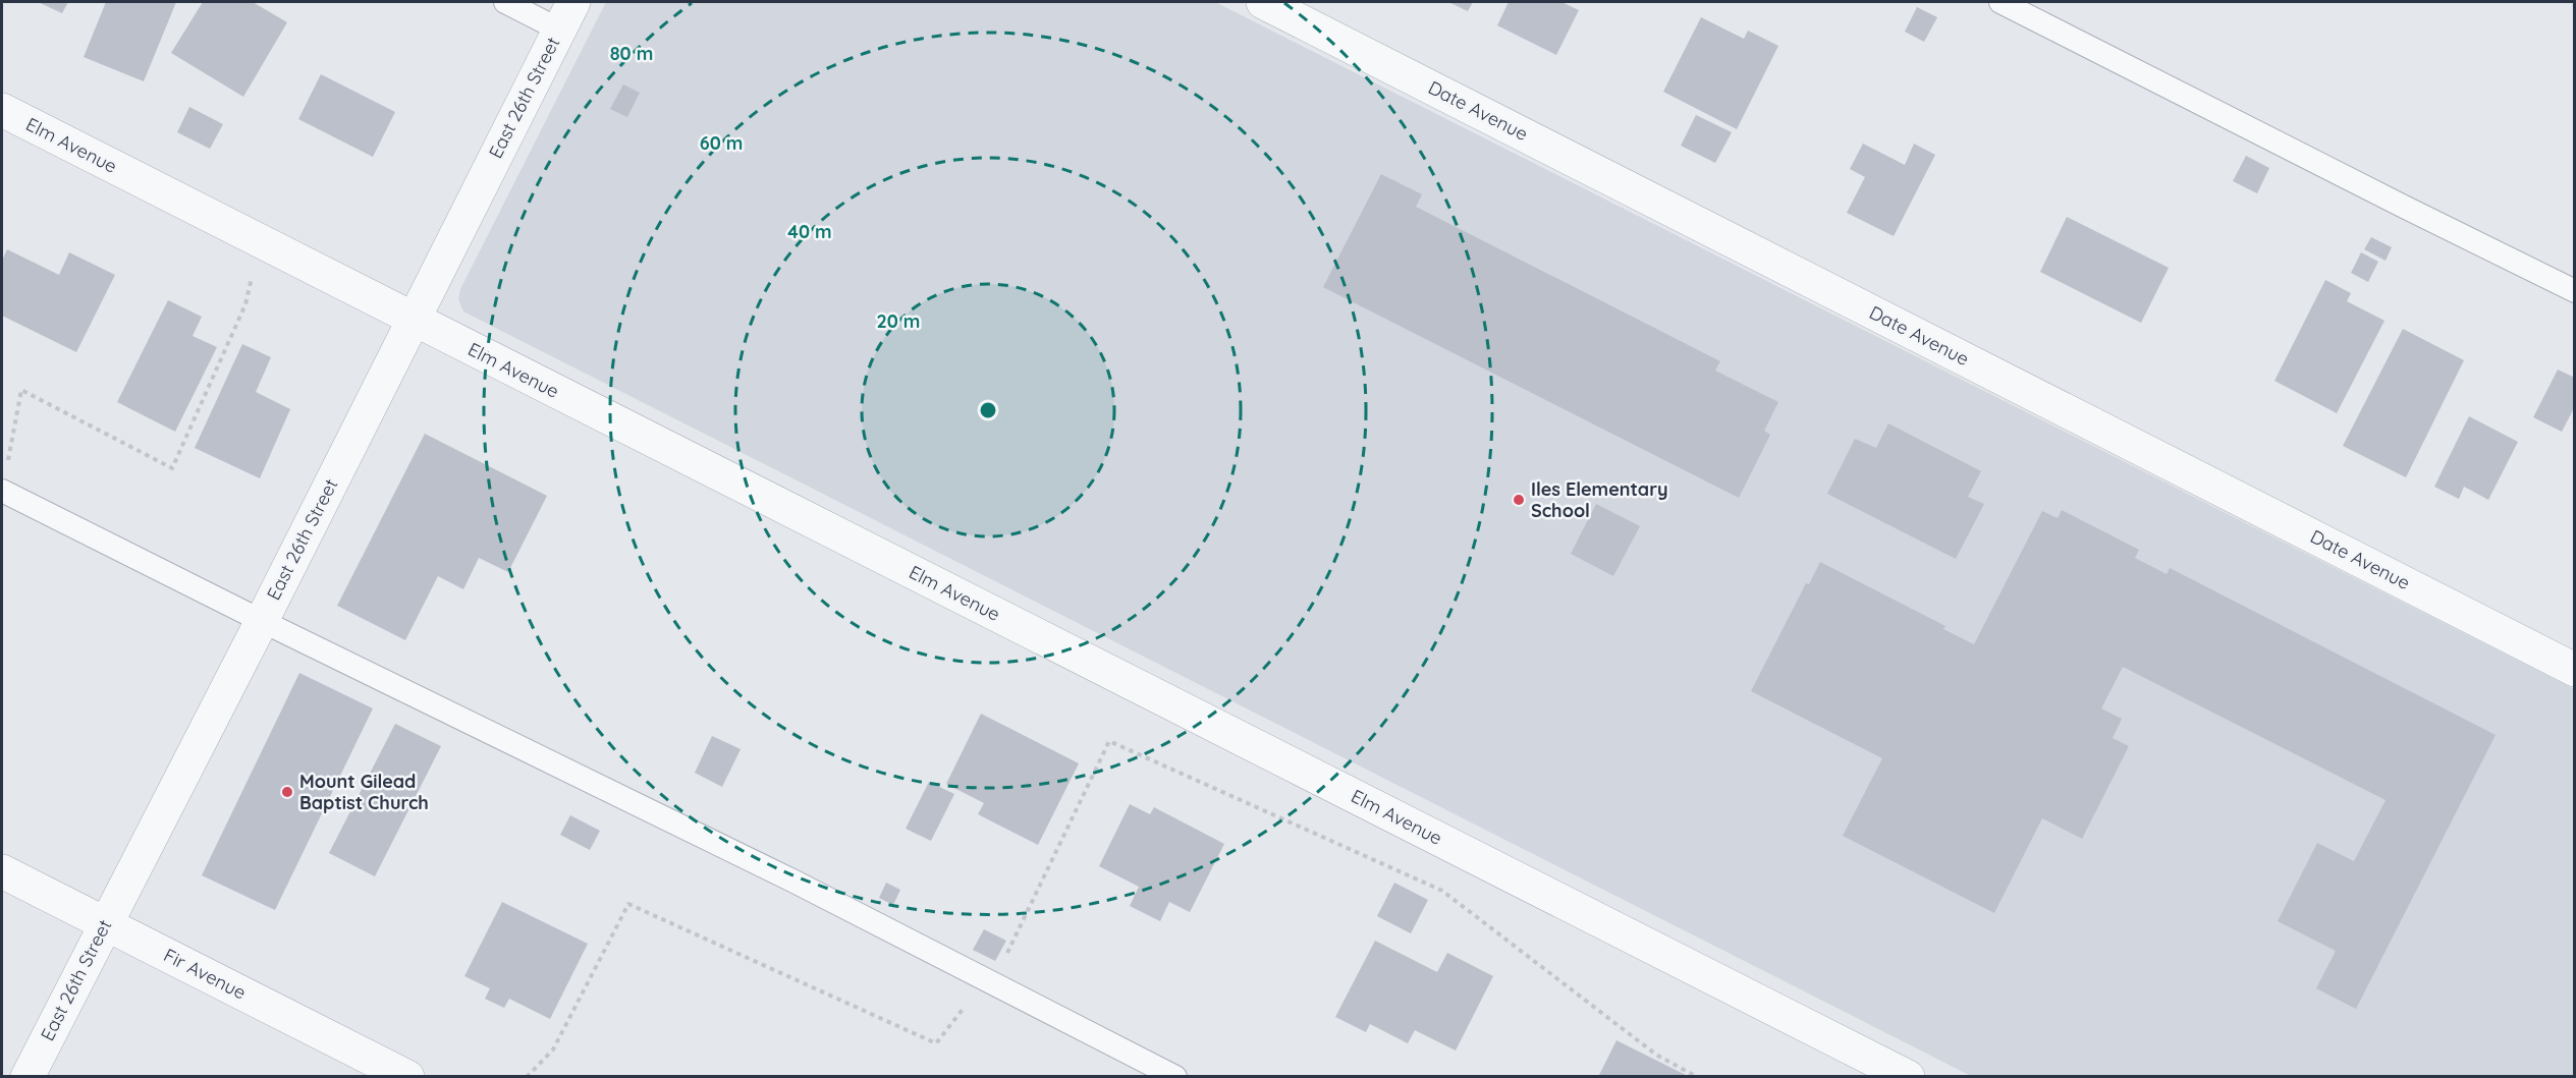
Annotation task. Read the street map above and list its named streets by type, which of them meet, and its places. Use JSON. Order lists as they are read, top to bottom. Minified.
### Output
{"streets":{"street":["East 26th Street","Date Avenue","Elm Avenue","Fir Avenue"]},"crossings":[["East 26th Street","Elm Avenue"],["East 26th Street","Fir Avenue"]],"places":["Iles Elementary School","Mount Gilead Baptist Church"],"rings":["80 m","60 m","40 m","20 m"]}
